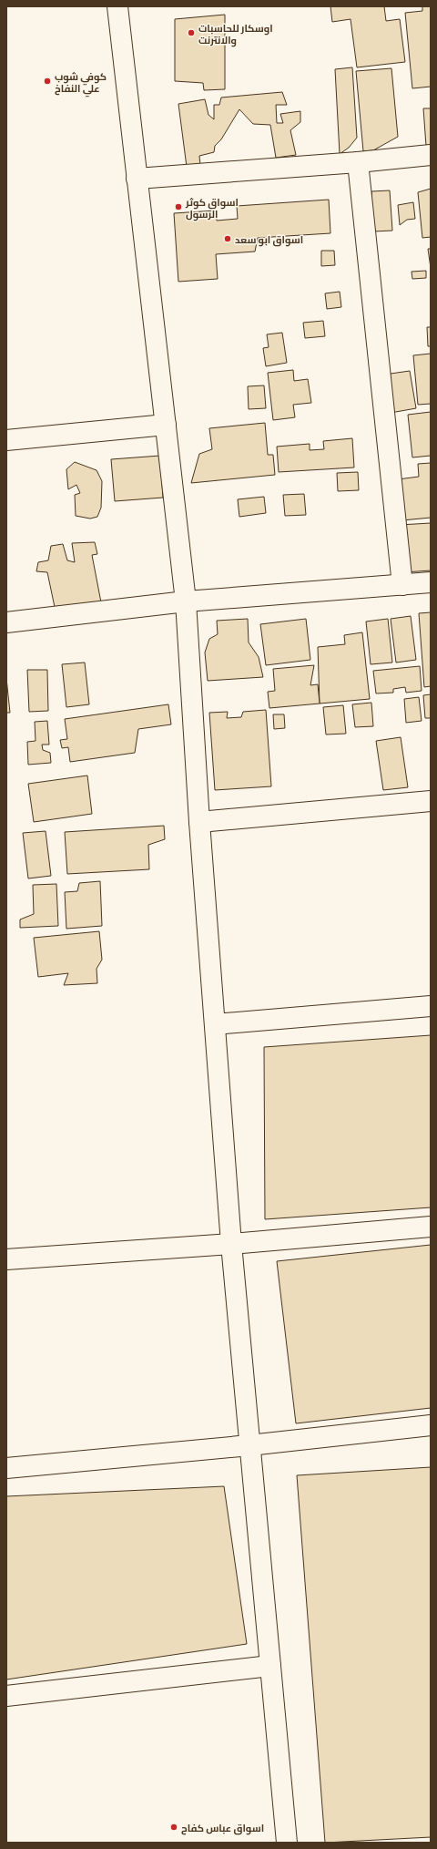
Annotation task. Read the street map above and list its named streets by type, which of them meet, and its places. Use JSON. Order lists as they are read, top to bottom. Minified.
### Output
{"places":["اوسكار للحاسبات والانترنت","كوفي شوب علي النفاخ","اسواق كوثر الرسول","اسواق ابو سعد","اسواق عباس كفاح"]}
